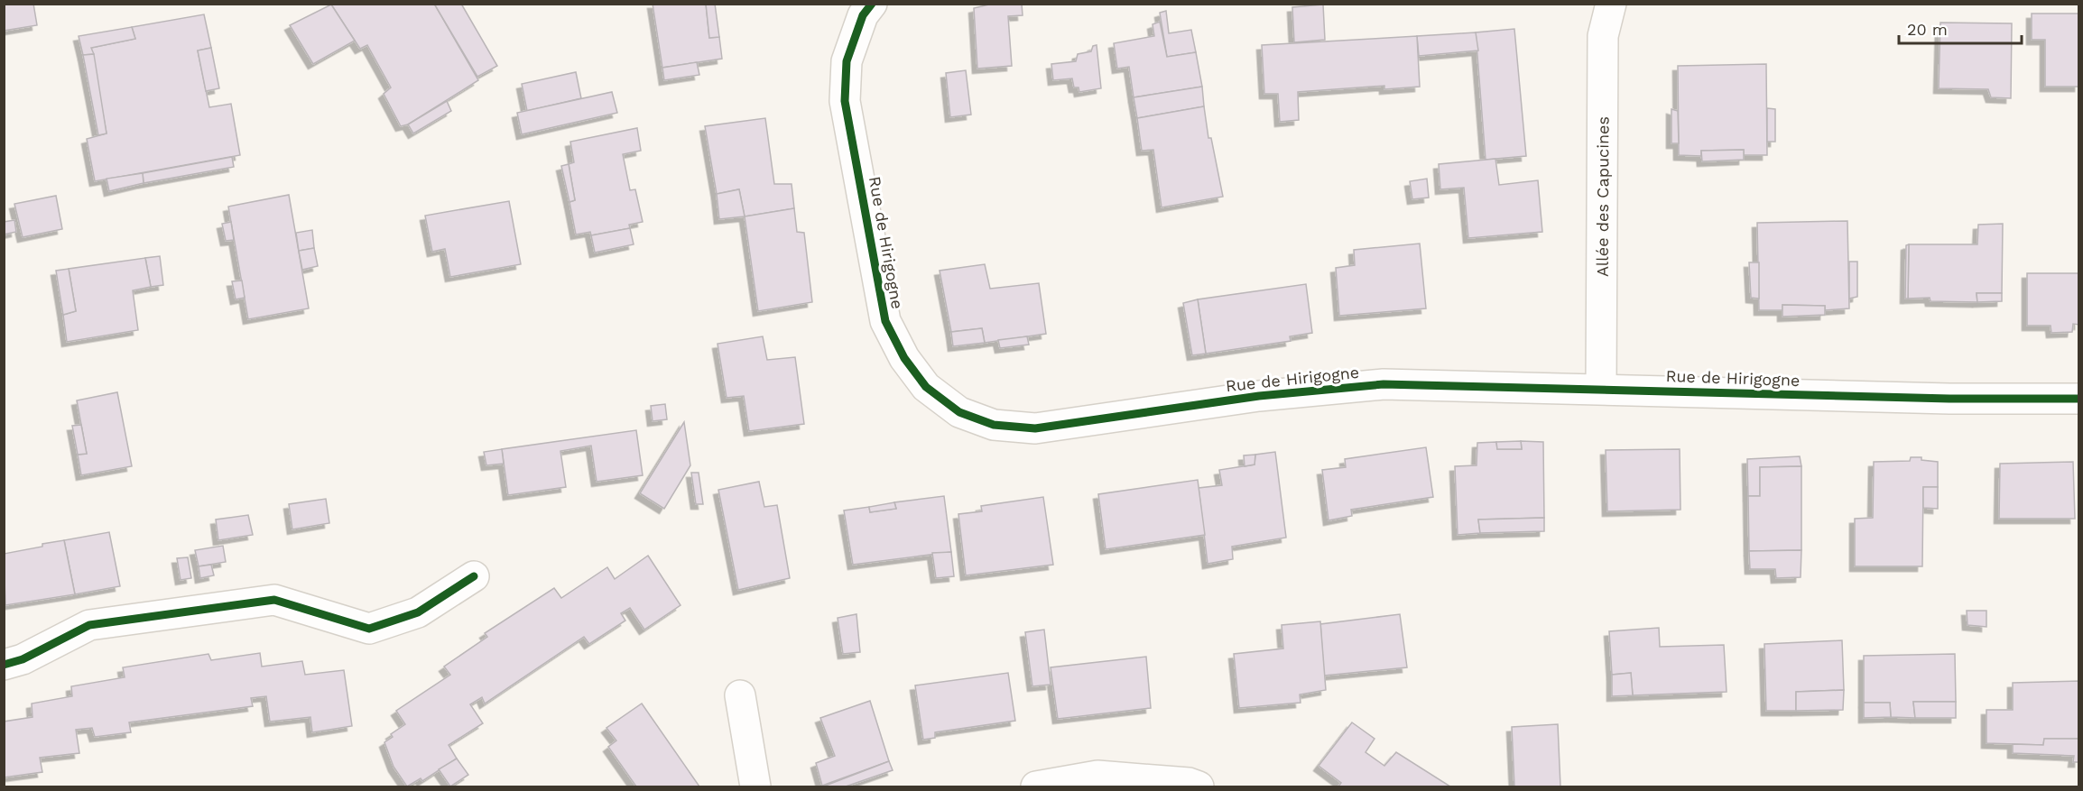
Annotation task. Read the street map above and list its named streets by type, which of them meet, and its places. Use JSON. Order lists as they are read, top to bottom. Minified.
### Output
{"streets":{"street":["Allée des Capucines","Rue de Hirigogne"]},"crossings":[["Allée des Capucines","Rue de Hirigogne"]],"scale_bar":"20 m"}
